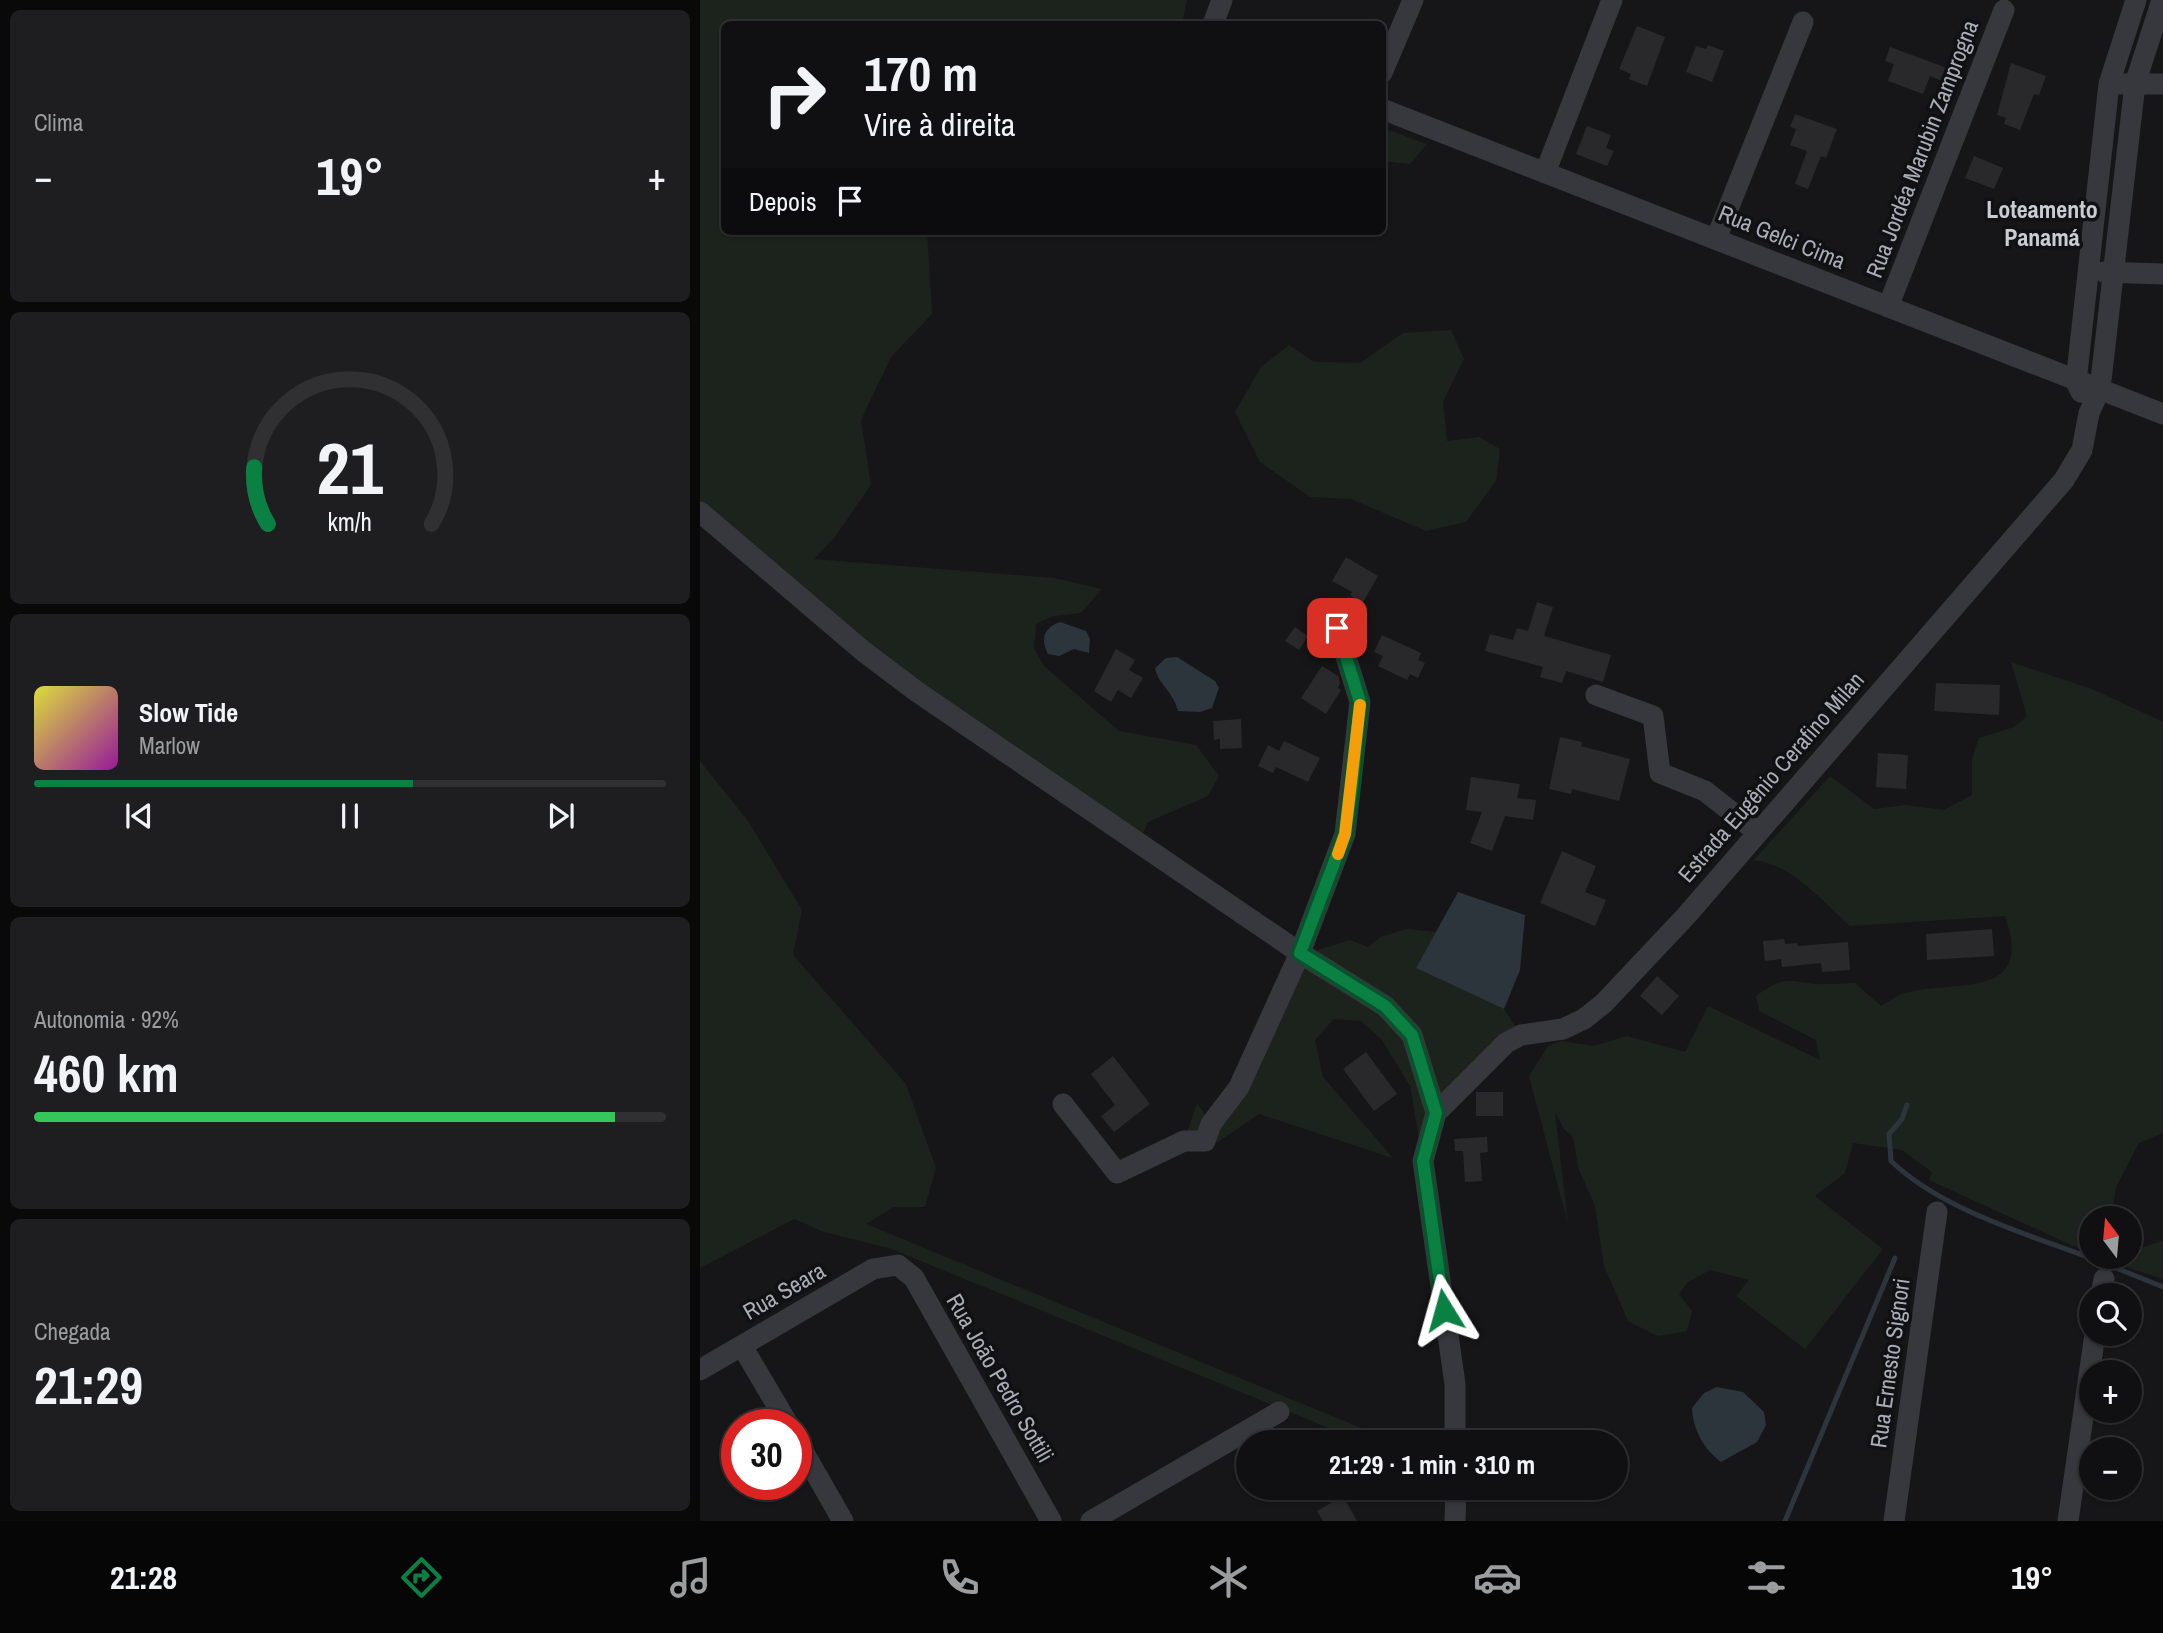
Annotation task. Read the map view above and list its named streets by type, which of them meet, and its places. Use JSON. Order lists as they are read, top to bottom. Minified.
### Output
{"streets":{"street":["Rua Jordéa Marubin Zamprogna","Rua Gelci Cima","Estrada Eugênio Cerafino Milan","Rua Seara","Rua Ernesto Signori","Rua João Pedro Sottili"]},"crossings":[["Rua Jordéa Marubin Zamprogna","Rua Gelci Cima"],["Rua Gelci Cima","Estrada Eugênio Cerafino Milan"],["Rua Seara","Rua João Pedro Sottili"]],"districts":["Loteamento Panamá"],"north":"top","page":{"tile":["Clima",["Autonomia · 92%","460 km"],["Chegada","21:29"]],"turn":["170 m","Vire à direita"],"heat":["−","19°","+"],"then":"Depois","song":["Slow Tide","Marlow"],"map_buttons":["+","−"],"limit":"30","trip":"21:29 · 1 min · 310 m","tabs":["21:28","19°"],"gauge":["21","km/h"]}}
